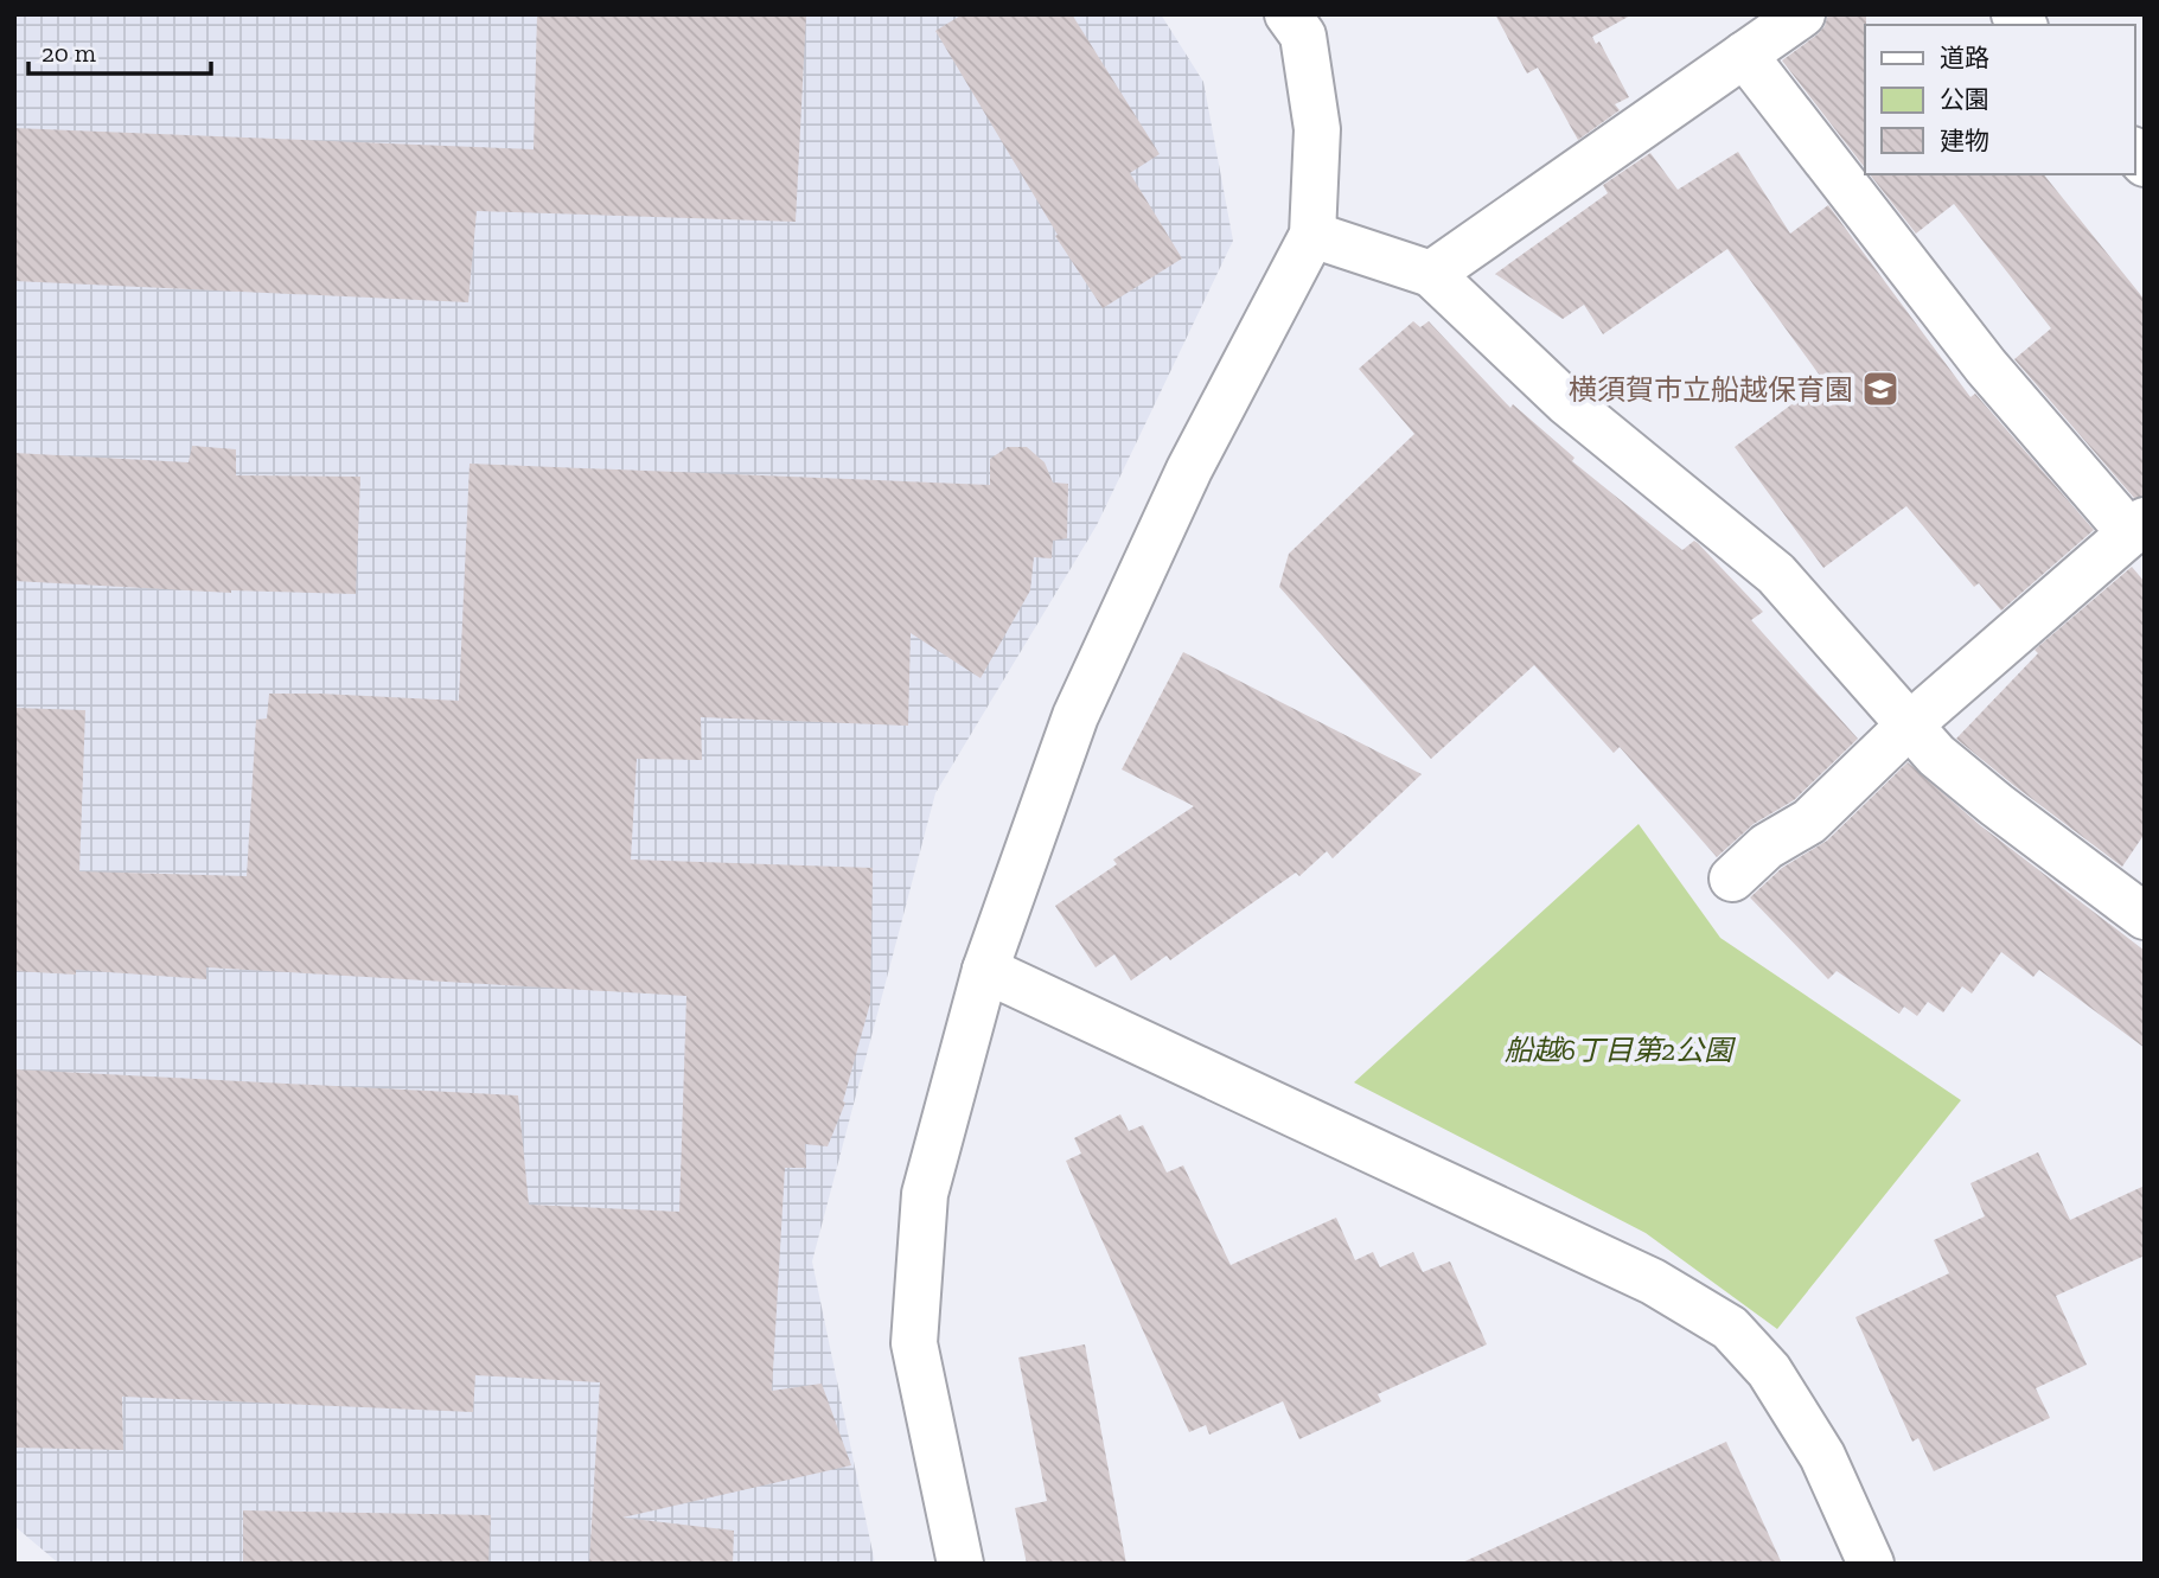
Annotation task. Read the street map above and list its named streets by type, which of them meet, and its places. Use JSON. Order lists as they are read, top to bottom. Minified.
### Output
{"parks":["船越6丁目第2公園"],"places":{"school or university":["横須賀市立船越保育園"]},"legend":["道路","公園","建物"],"scale_bar":"20 m"}
